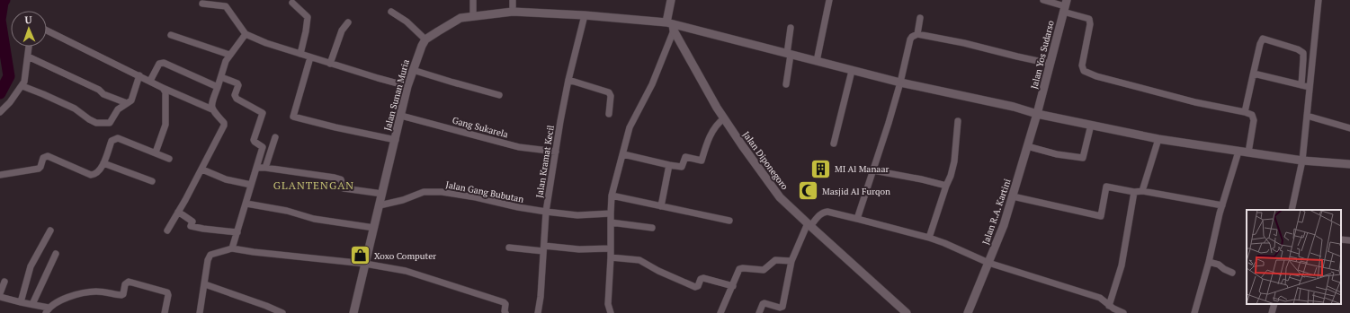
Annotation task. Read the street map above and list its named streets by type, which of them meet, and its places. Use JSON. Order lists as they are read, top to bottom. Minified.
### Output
{"streets":{"street":["Jalan Yos Sudarso","Jalan Sunan Muria","Gang Sukarela","Jalan Diponegoro","Jalan Kramat Kecil","Jalan Gang Bubutan","Jalan R.A. Kartini"]},"crossings":[["Jalan Yos Sudarso","Jalan R.A. Kartini"],["Jalan Sunan Muria","Gang Sukarela"],["Jalan Sunan Muria","Jalan Gang Bubutan"],["Gang Sukarela","Jalan Kramat Kecil"],["Jalan Kramat Kecil","Jalan Gang Bubutan"]],"districts":["GLANTENGAN"],"places":{"building":["MI Al Manaar"],"mosque":["Masjid Al Furqon"],"shop":["Xoxo Computer"]},"north":"top"}
